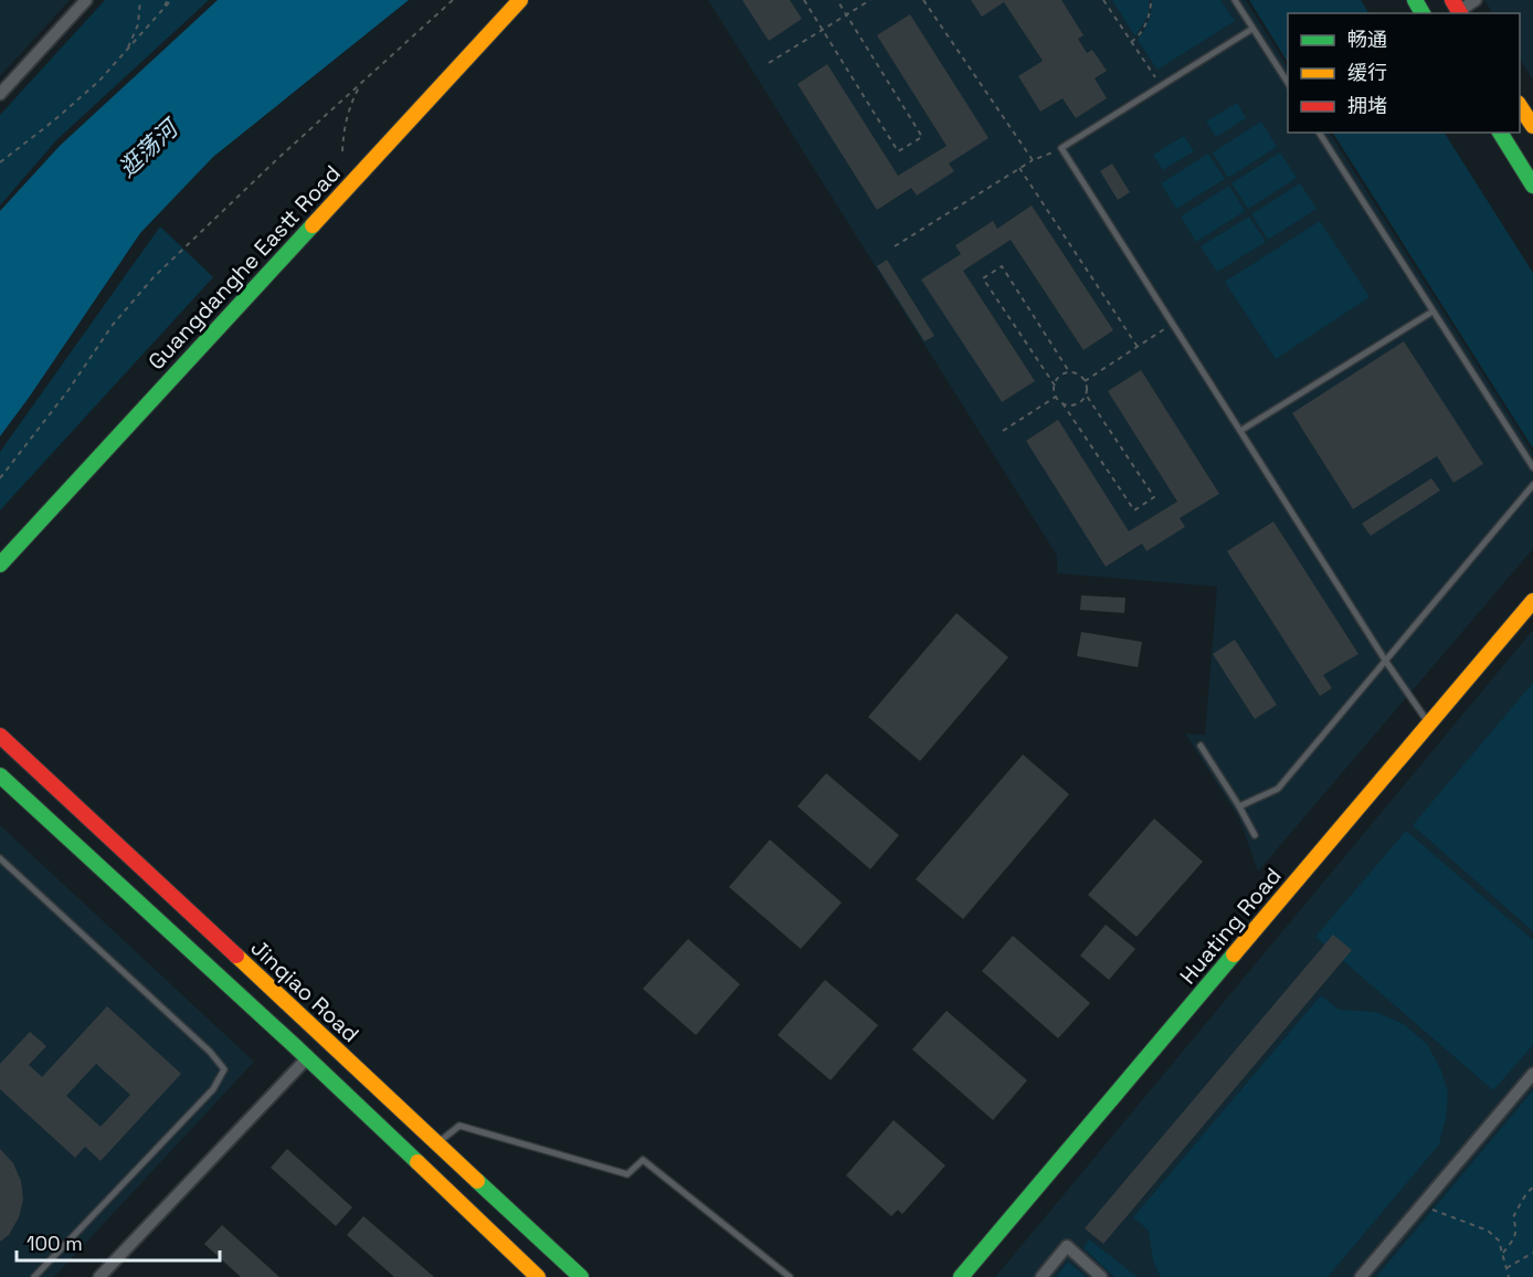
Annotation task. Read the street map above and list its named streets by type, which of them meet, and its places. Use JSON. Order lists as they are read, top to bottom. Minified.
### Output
{"streets":{"street":["Guangdanghe Eastt Road","Huating Road","Jinqiao Road"]},"water":["逛荡河"],"legend":["畅通","缓行","拥堵"],"scale_bar":"100 m"}
